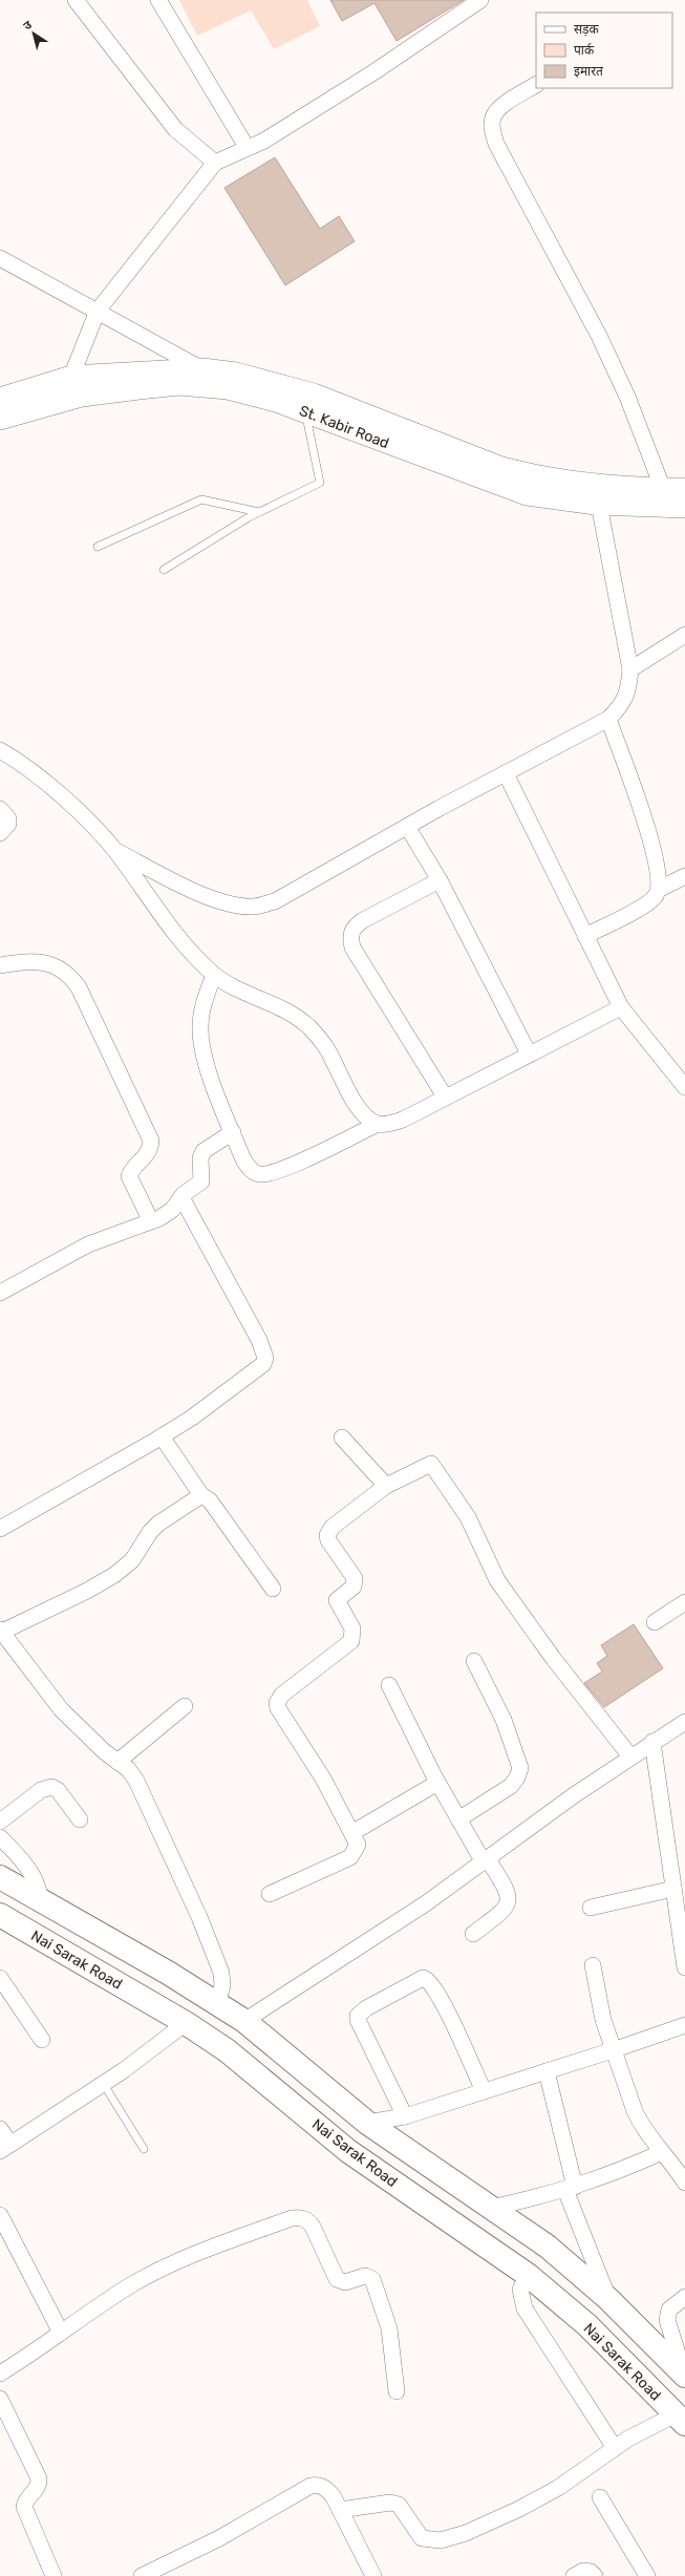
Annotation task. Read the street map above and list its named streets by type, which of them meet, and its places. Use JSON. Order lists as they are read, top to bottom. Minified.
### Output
{"streets":{"main road":["St. Kabir Road","Nai Sarak Road"]},"legend":["सड़क","पार्क","इमारत"],"north":"top left"}
